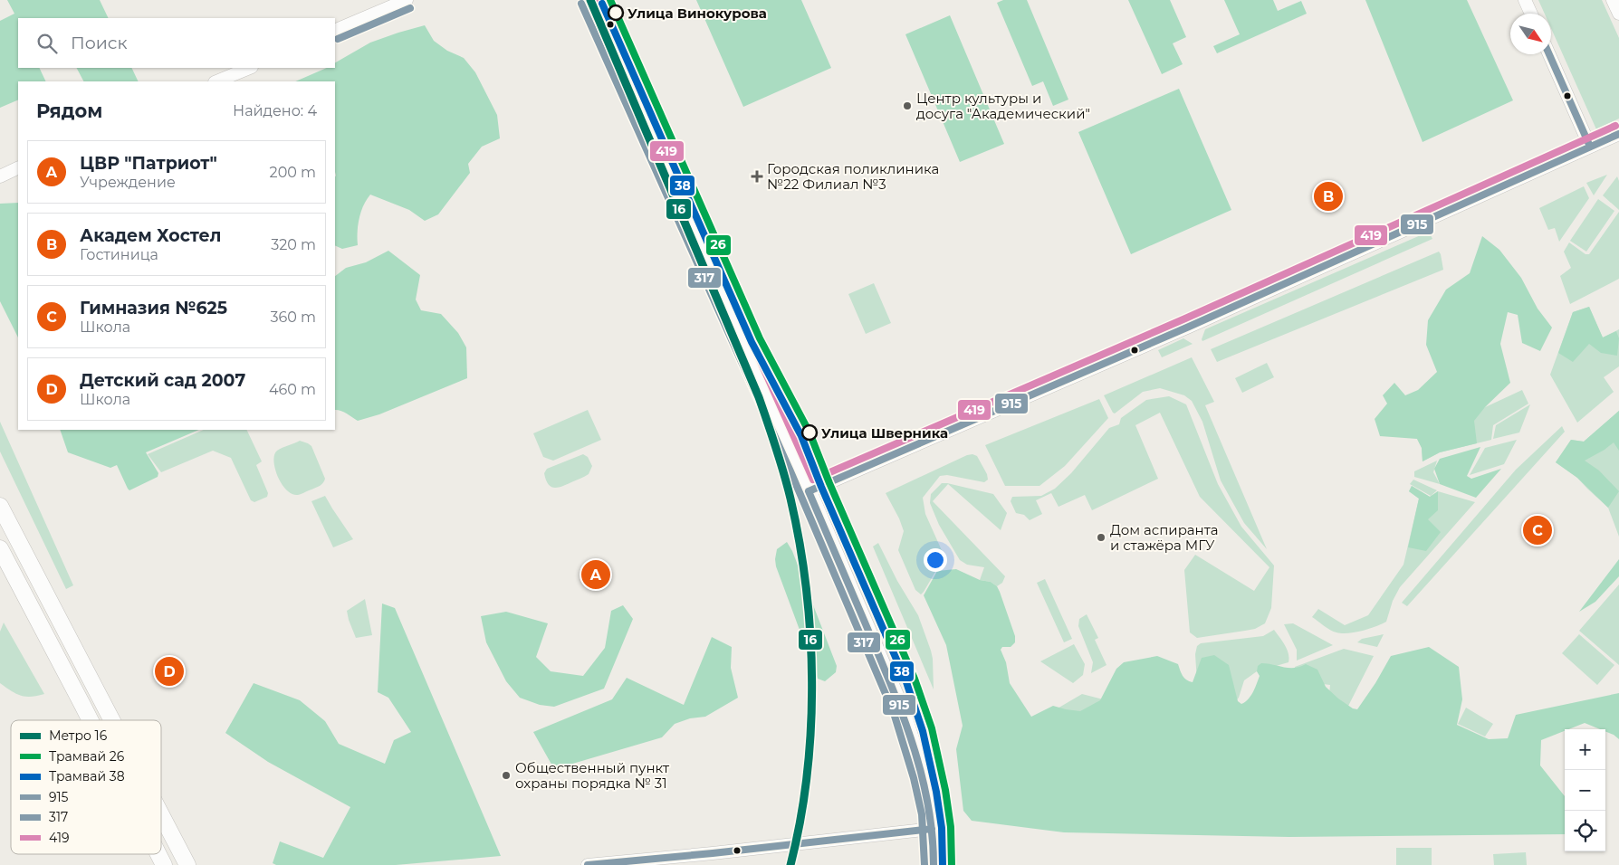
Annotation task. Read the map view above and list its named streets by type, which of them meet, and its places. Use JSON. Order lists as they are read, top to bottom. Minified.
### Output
{"places":{"other":["Улица Винокурова","Центр культуры и досуга \"Академический\"","Улица Шверника","Дом аспиранта и стажёра МГУ","Общественный пункт охраны порядка № 31"],"health":["Городская поликлиника №22 Филиал №3"]},"lines":["metro line 16","tram line 26","transit line 419","tram line 38","transit line 317","transit line 915"],"legend":["Метро 16","Трамвай 26","Трамвай 38","915","317","419"],"north":"bottom right","page":{"search":"Поиск","heading":["Рядом","Найдено: 4"],"list":[{"mark":"A","name":"ЦВР \"Патриот\"","note":"Учреждение","value":"200 m"},{"mark":"B","name":"Академ Хостел","note":"Гостиница","value":"320 m"},{"mark":"C","name":"Гимназия №625","note":"Школа","value":"360 m"},{"mark":"D","name":"Детский сад 2007","note":"Школа","value":"460 m"}],"pins":["B","C","A","D"],"map_buttons":["+","−"]}}
